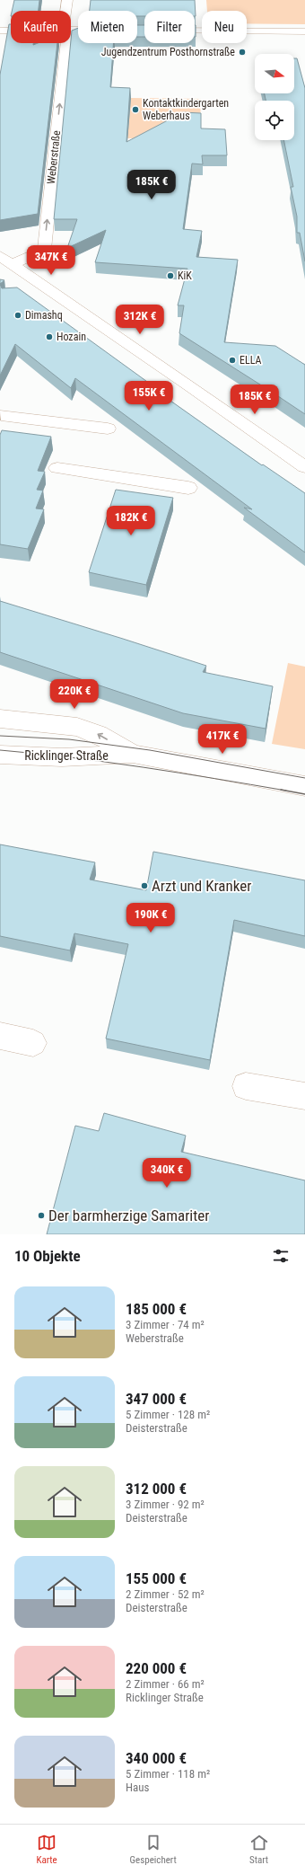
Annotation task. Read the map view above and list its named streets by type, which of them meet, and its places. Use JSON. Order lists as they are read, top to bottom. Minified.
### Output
{"streets":{"street":["Weberstraße","Ricklinger Straße"]},"one_way":["Weberstraße"],"places":["Jugendzentrum Posthornstraße","Kontaktkindergarten Weberhaus","KiK","Dimashq","Hozain","ELLA","Arzt und Kranker","Der barmherzige Samariter"],"north":"right","page":{"chip":["Kaufen","Mieten","Filter","Neu"],"price":["185K €","347K €","312K €","155K €","185K €","182K €","220K €","417K €","190K €","340K €"],"heading":"10 Objekte","list":[{"name":"185 000 €","note":"3 Zimmer · 74 m² · Weberstraße"},{"name":"347 000 €","note":"5 Zimmer · 128 m² · Deisterstraße"},{"name":"312 000 €","note":"3 Zimmer · 92 m² · Deisterstraße"},{"name":"155 000 €","note":"2 Zimmer · 52 m² · Deisterstraße"},{"name":"220 000 €","note":"2 Zimmer · 66 m² · Ricklinger Straße"},{"name":"340 000 €","note":"5 Zimmer · 118 m² · Haus"}],"tabs":["Karte","Gespeichert","Start"]}}
